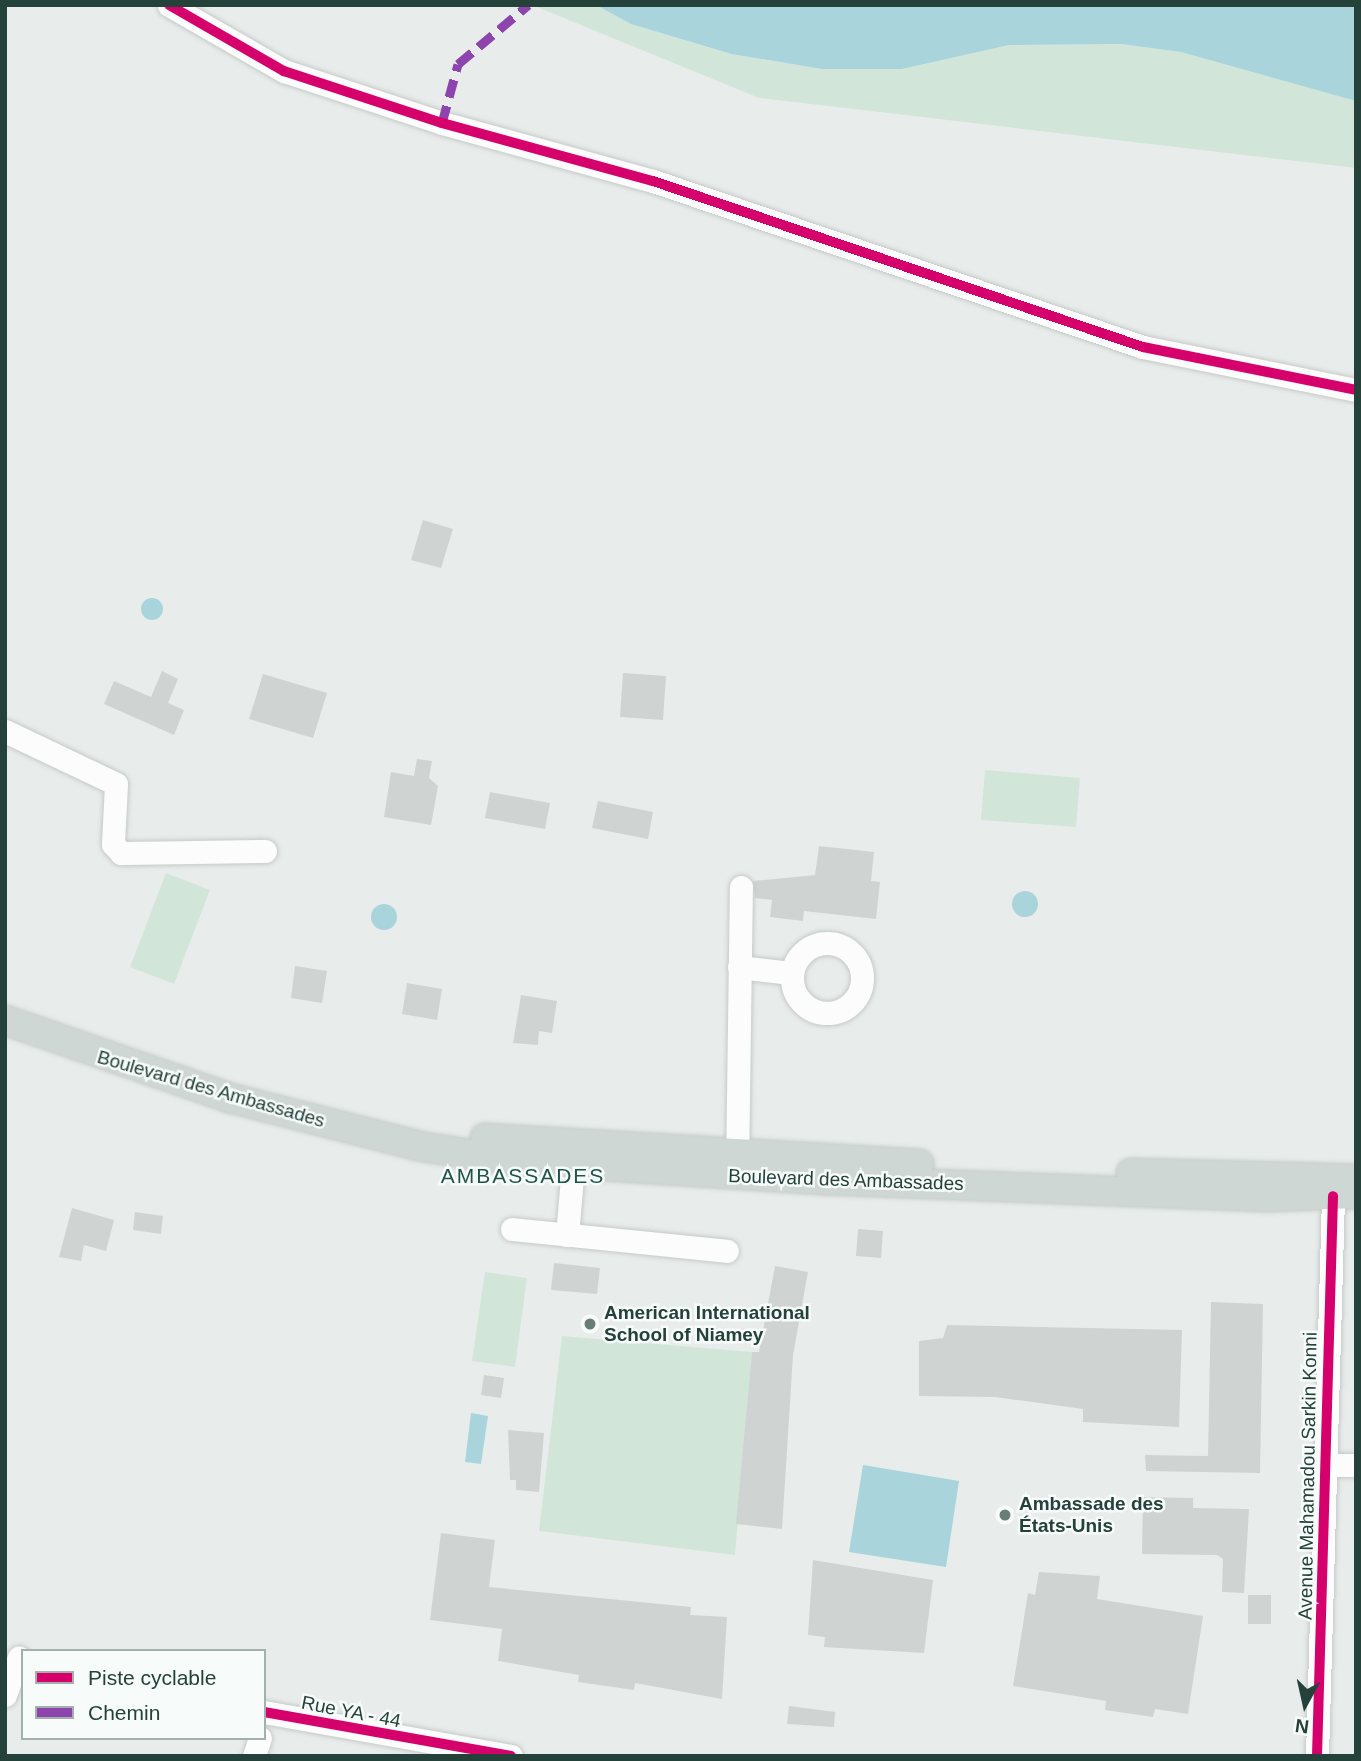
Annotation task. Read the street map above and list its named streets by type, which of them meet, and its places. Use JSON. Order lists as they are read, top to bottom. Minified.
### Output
{"streets":{"main road":["Boulevard des Ambassades"],"street":["Avenue Mahamadou Sarkin Konni","Rue YA - 44"]},"crossings":[["Boulevard des Ambassades","Avenue Mahamadou Sarkin Konni"]],"districts":["AMBASSADES"],"places":["American International School of Niamey","Ambassade des États-Unis"],"legend":["Piste cyclable","Chemin"],"north":"bottom"}
